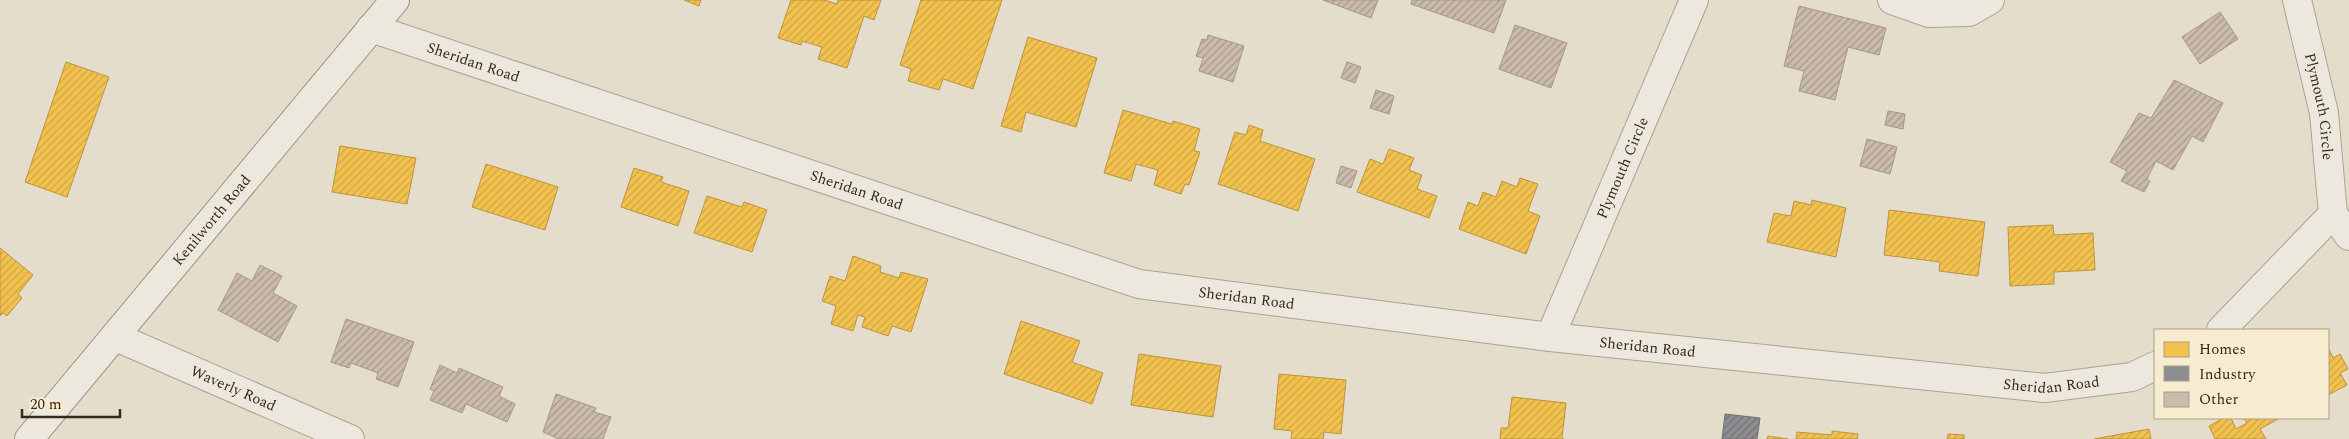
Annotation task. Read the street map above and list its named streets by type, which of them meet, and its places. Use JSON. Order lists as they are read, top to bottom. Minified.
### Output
{"streets":{"street":["Sheridan Road","Plymouth Circle","Kenilworth Road","Waverly Road"]},"crossings":[["Sheridan Road","Plymouth Circle"],["Sheridan Road","Kenilworth Road"],["Kenilworth Road","Waverly Road"]],"legend":["Homes","Industry","Other"],"scale_bar":"20 m"}
